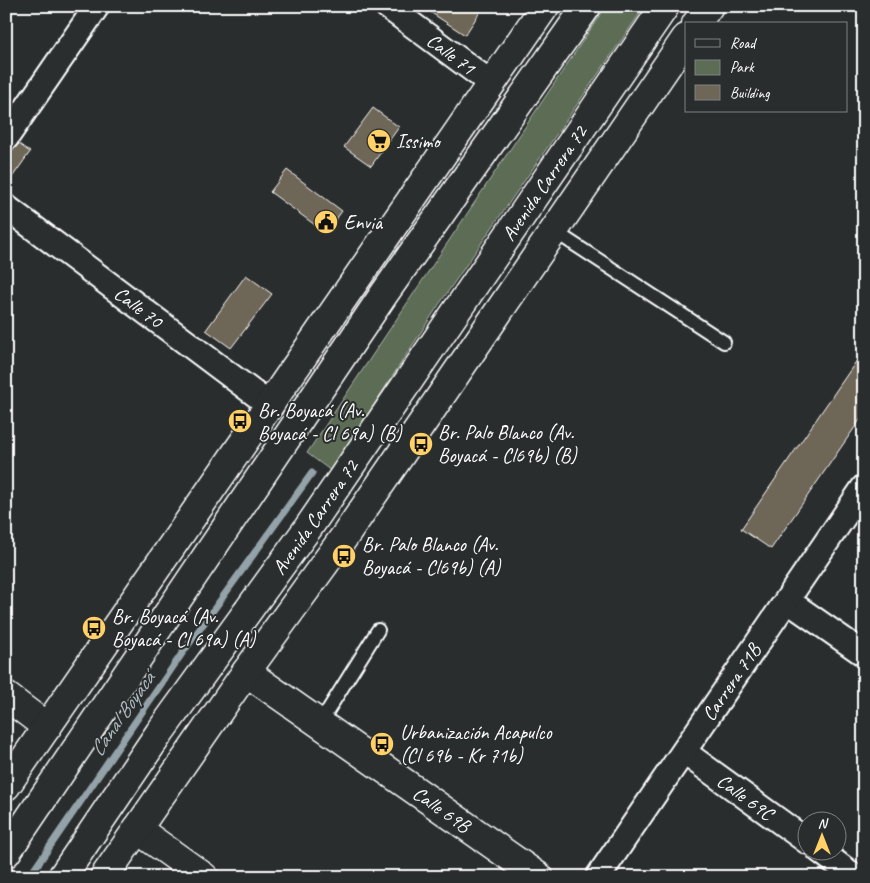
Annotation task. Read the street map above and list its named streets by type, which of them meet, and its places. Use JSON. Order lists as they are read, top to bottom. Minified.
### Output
{"streets":{"main road":["Avenida Carrera 72","Calle 69B"],"street":["Calle 71","Calle 70","Carrera 71B","Calle 69C"]},"crossings":[["Avenida Carrera 72","Calle 69B"],["Carrera 71B","Calle 69C"]],"water":["Canal Boyacá"],"places":{"supermarket":["Issimo"],"public building":["Envia"],"bus stop":["Br. Boyacá (Av. Boyacá - Cl 69a) (B)","Br. Palo Blanco (Av. Boyacá - Cl69b) (B)","Br. Palo Blanco (Av. Boyacá - Cl69b) (A)","Br. Boyacá (Av. Boyacá - Cl 69a) (A)","Urbanización Acapulco (Cl 69b - Kr 71b)"]},"legend":["Road","Park","Building"],"north":"top"}
